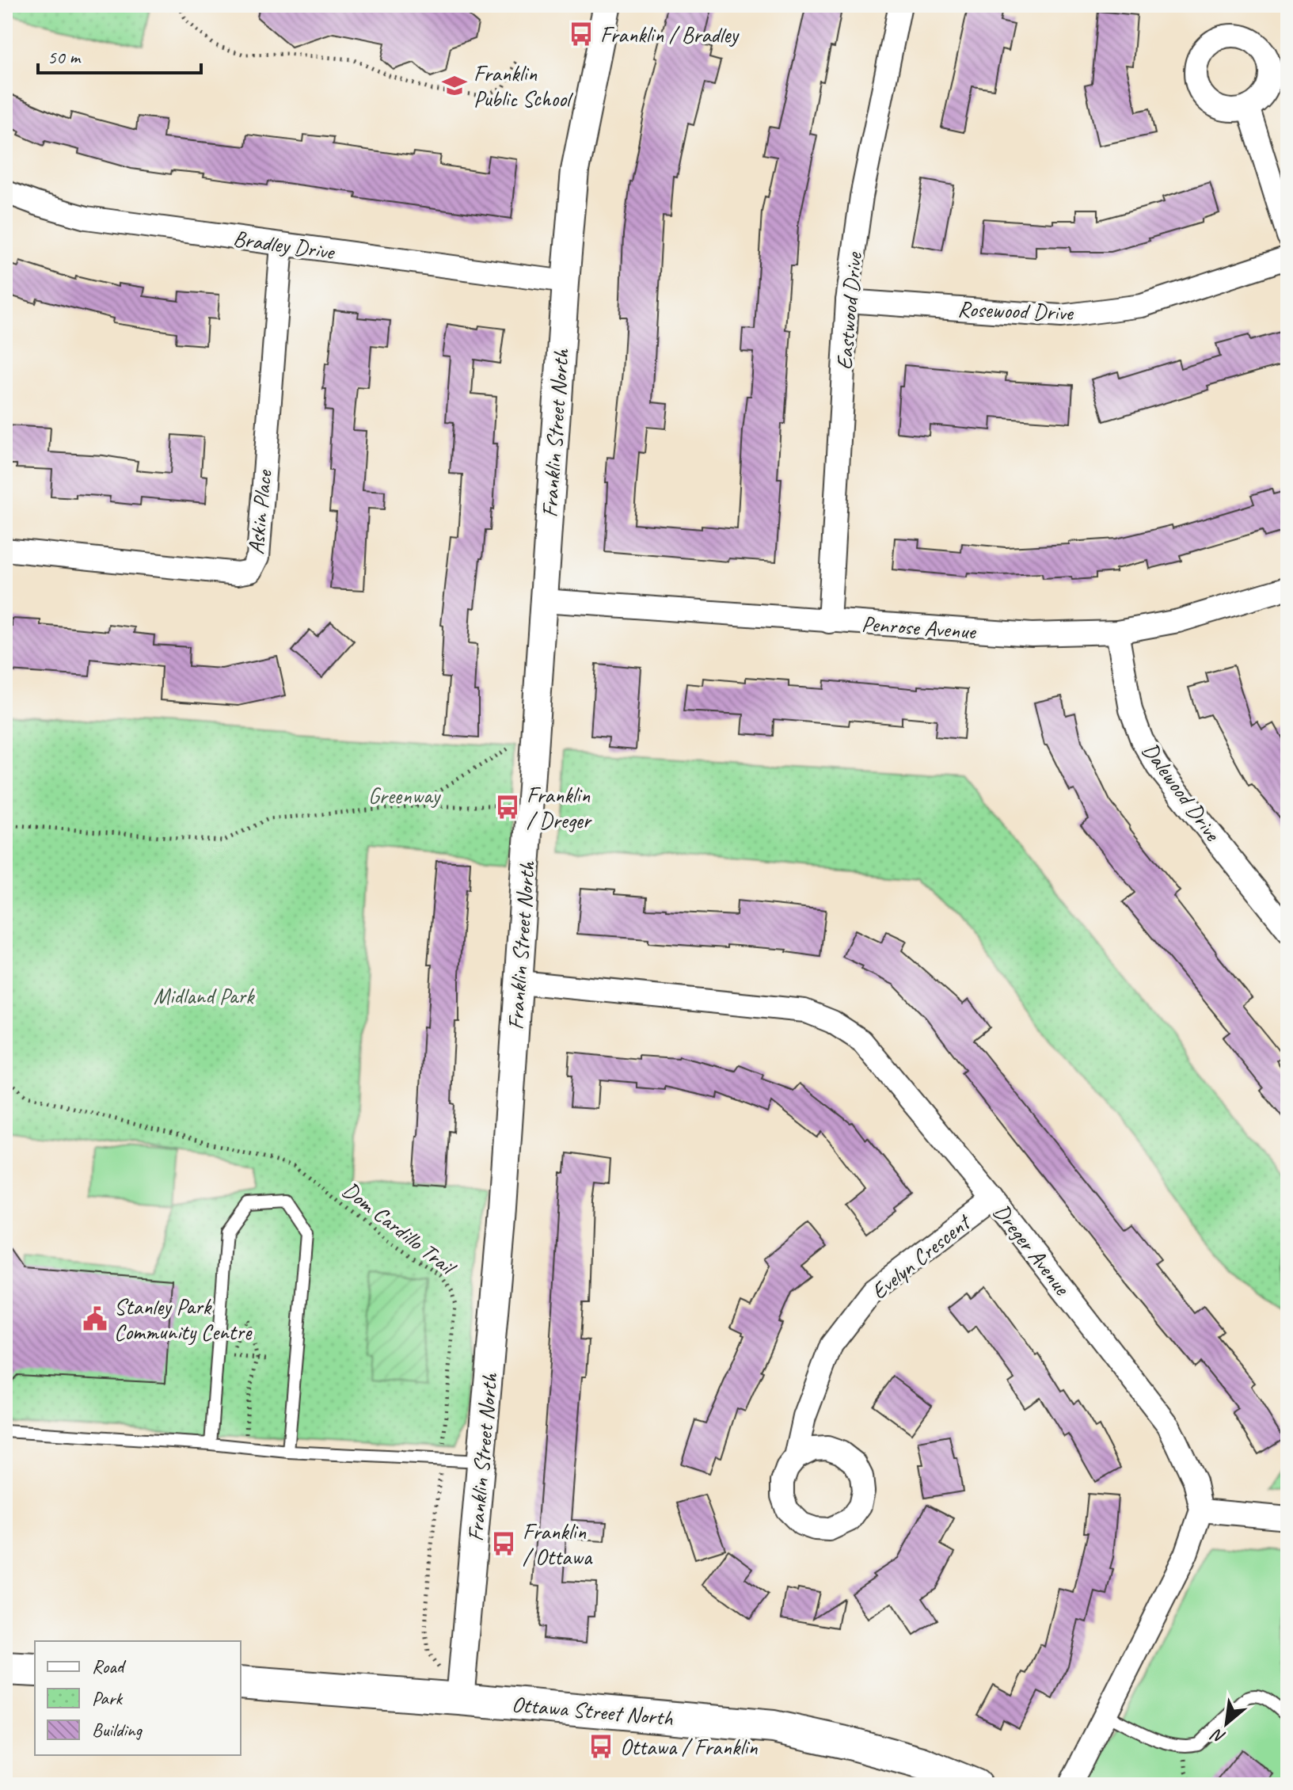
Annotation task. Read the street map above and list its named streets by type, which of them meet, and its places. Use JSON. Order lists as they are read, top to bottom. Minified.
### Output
{"streets":{"main road":["Ottawa Street North"],"street":["Bradley Drive","Rosewood Drive","Eastwood Drive","Franklin Street North","Askin Place","Penrose Avenue","Dalewood Drive","Dreger Avenue","Evelyn Crescent"],"path":["Dom Cardillo Trail"]},"crossings":[["Bradley Drive","Franklin Street North"],["Bradley Drive","Askin Place"],["Rosewood Drive","Eastwood Drive"],["Eastwood Drive","Penrose Avenue"],["Franklin Street North","Penrose Avenue"],["Franklin Street North","Dom Cardillo Trail"],["Franklin Street North","Dreger Avenue"],["Franklin Street North","Ottawa Street North"],["Penrose Avenue","Dalewood Drive"],["Dom Cardillo Trail","Ottawa Street North"],["Dreger Avenue","Evelyn Crescent"]],"parks":["Greenway","Midland Park"],"places":{"bus stop":["Franklin / Bradley","Franklin / Dreger","Franklin / Ottawa","Ottawa / Franklin"],"school or university":["Franklin Public School"],"public building":["Stanley Park Community Centre"]},"legend":["Road","Park","Building"],"scale_bar":"50 m","north":"bottom left"}
